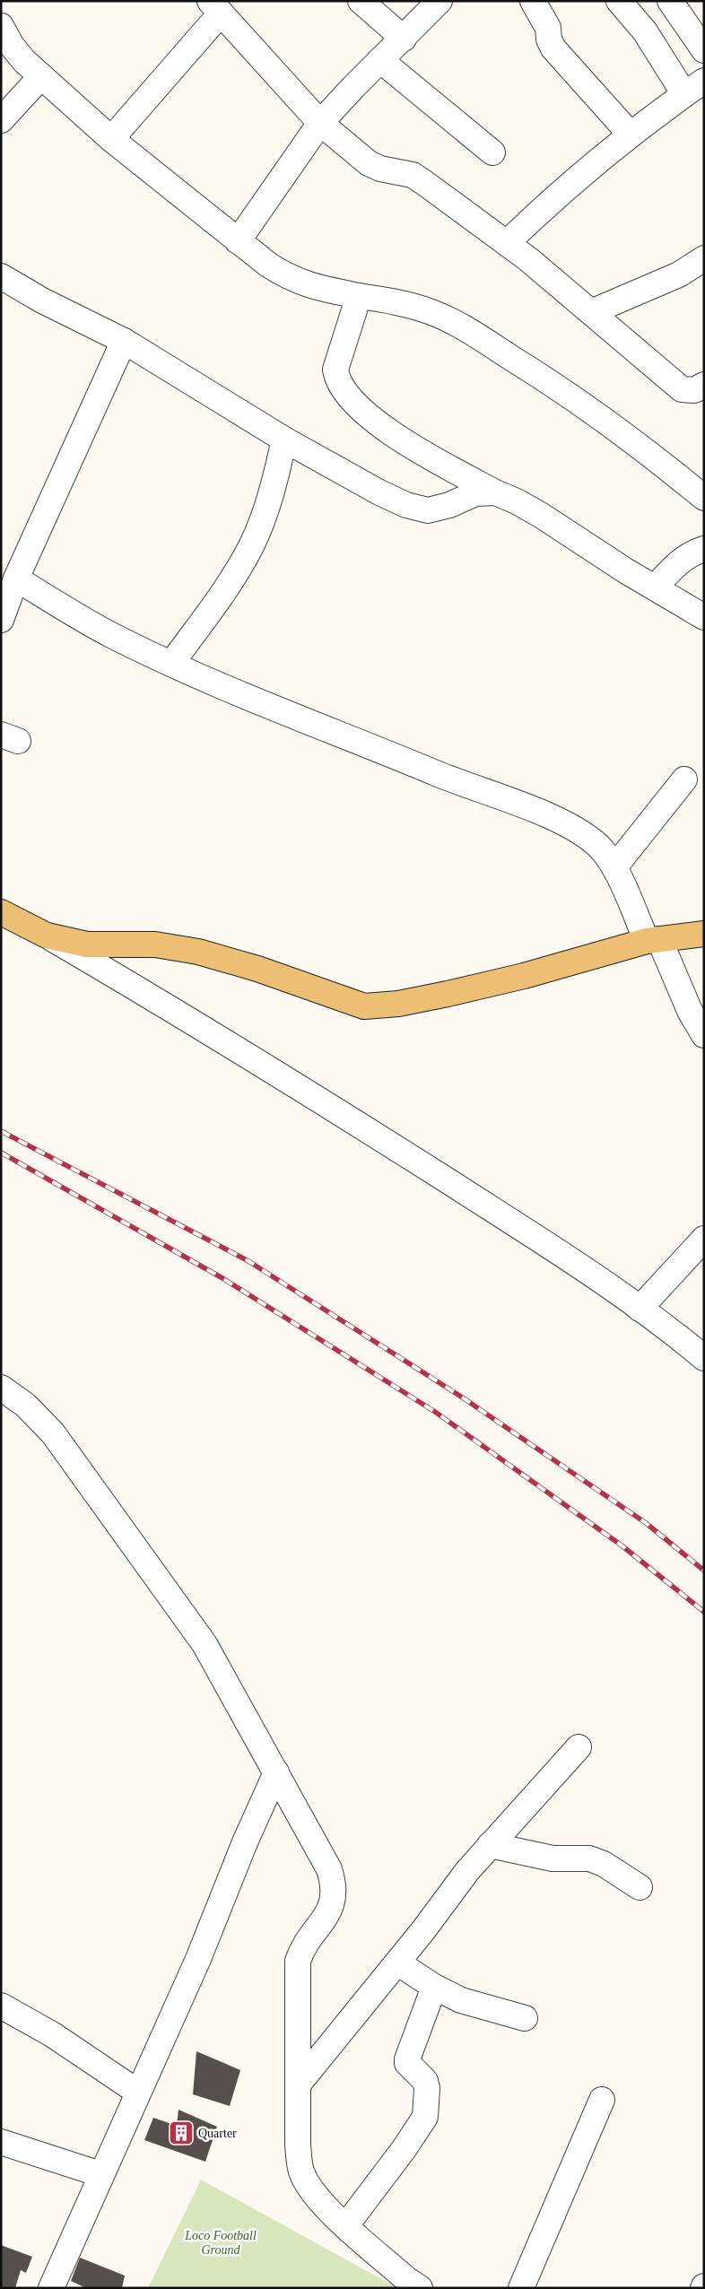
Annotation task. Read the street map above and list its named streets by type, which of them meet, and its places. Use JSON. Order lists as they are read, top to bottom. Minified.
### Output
{"parks":["Loco Football Ground"],"places":{"building":["Quarter"]}}
